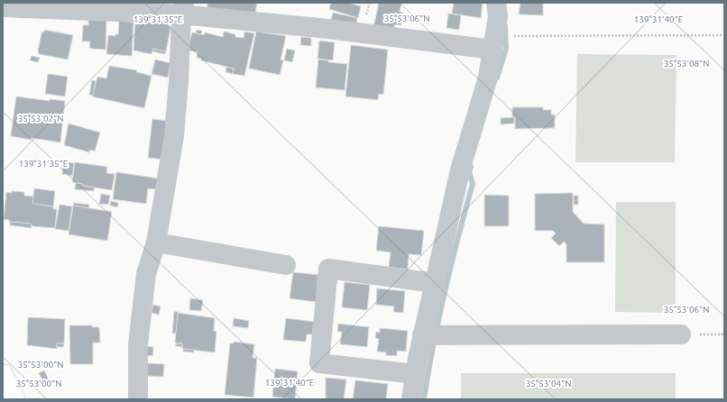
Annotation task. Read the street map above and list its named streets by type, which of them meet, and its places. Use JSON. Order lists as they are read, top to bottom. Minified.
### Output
{"coordinates":["35°53'06\"N","139°31'35\"E","139°31'40\"E","35°53'08\"N","35°53'02\"N","35°53'00\"N","35°53'04\"N"]}
